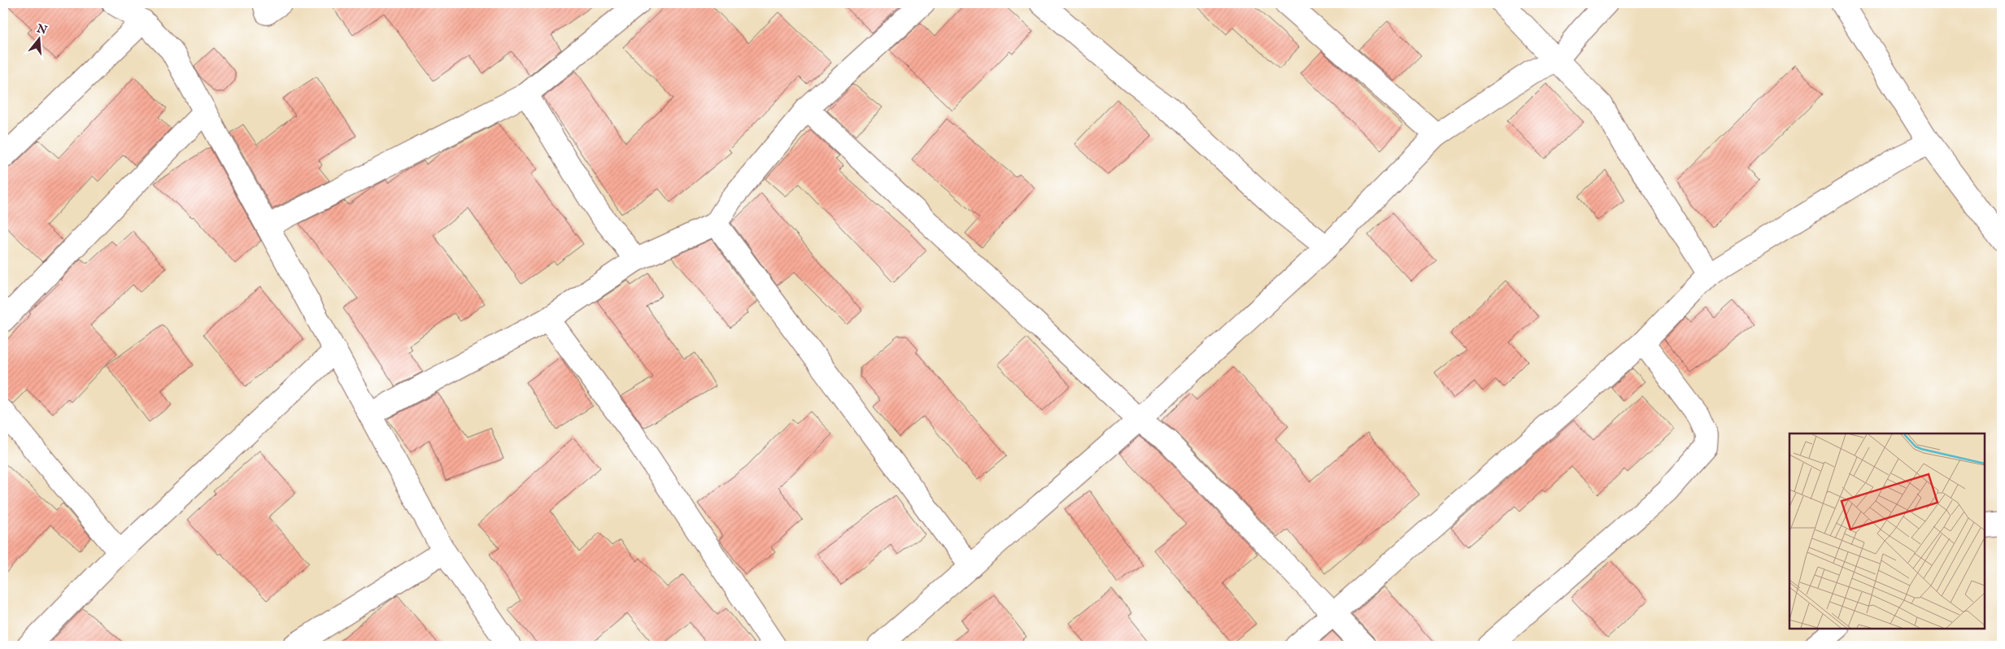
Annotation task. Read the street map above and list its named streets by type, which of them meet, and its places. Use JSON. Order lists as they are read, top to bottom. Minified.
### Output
{"north":"top"}
